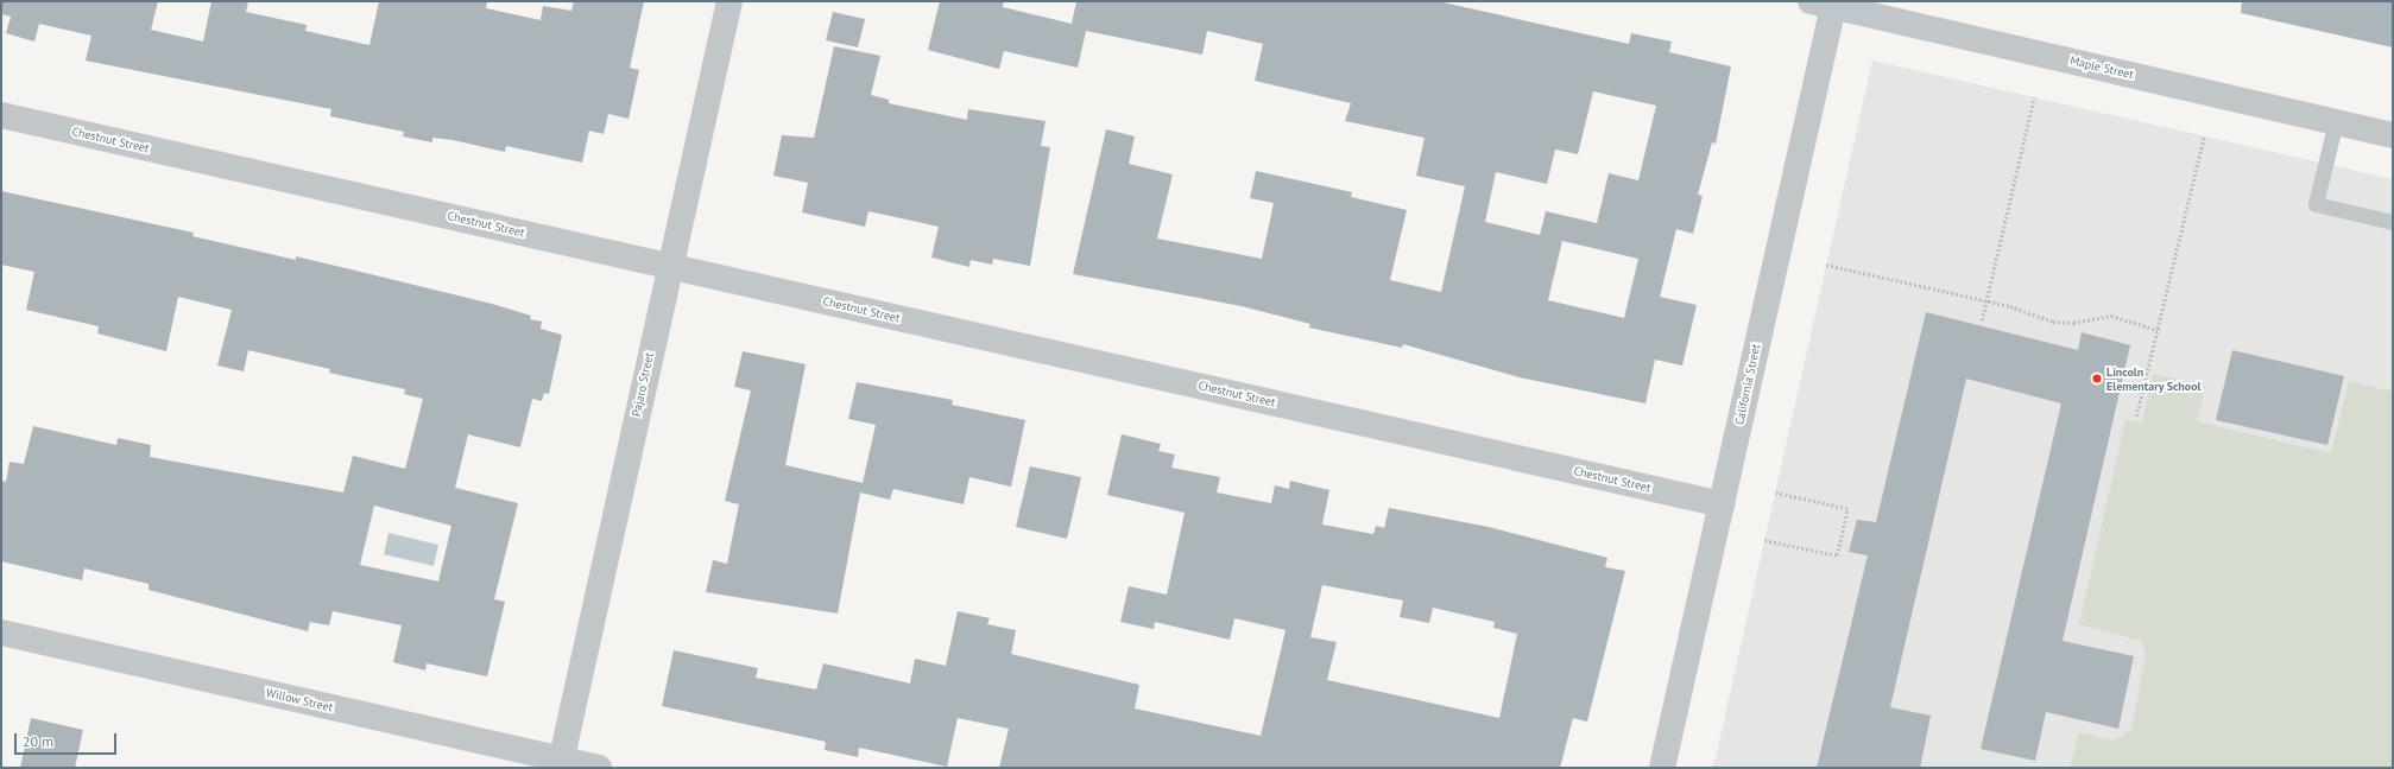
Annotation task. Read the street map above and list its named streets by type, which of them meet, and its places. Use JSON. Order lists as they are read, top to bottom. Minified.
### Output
{"streets":{"street":["Maple Street","Chestnut Street","Pajaro Street","California Street","Willow Street"]},"crossings":[["Maple Street","California Street"],["Chestnut Street","Pajaro Street"],["Chestnut Street","California Street"],["Pajaro Street","Willow Street"]],"places":["Lincoln Elementary School"],"scale_bar":"20 m"}
